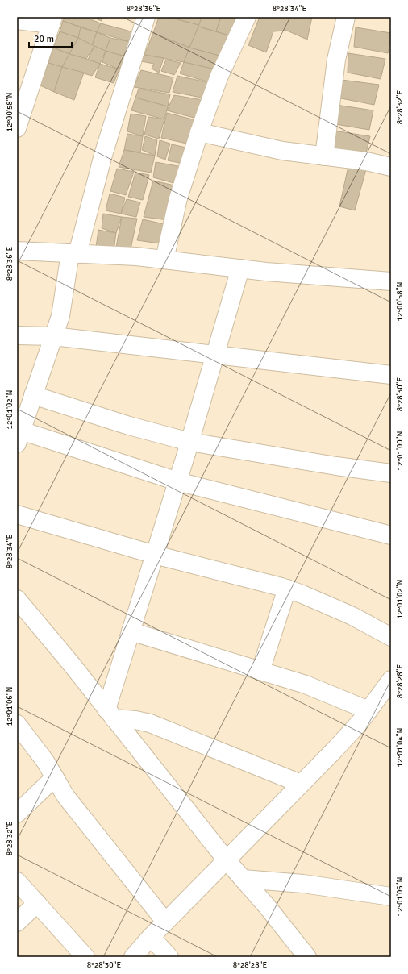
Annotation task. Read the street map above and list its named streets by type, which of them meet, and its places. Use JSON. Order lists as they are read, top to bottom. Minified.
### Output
{"scale_bar":"20 m","coordinates":["8°28'36\"E","8°28'34\"E","8°28'32\"E","12°00'58\"N","8°28'30\"E","12°01'02\"N","12°01'00\"N","8°28'28\"E","12°01'06\"N","12°01'04\"N"]}
